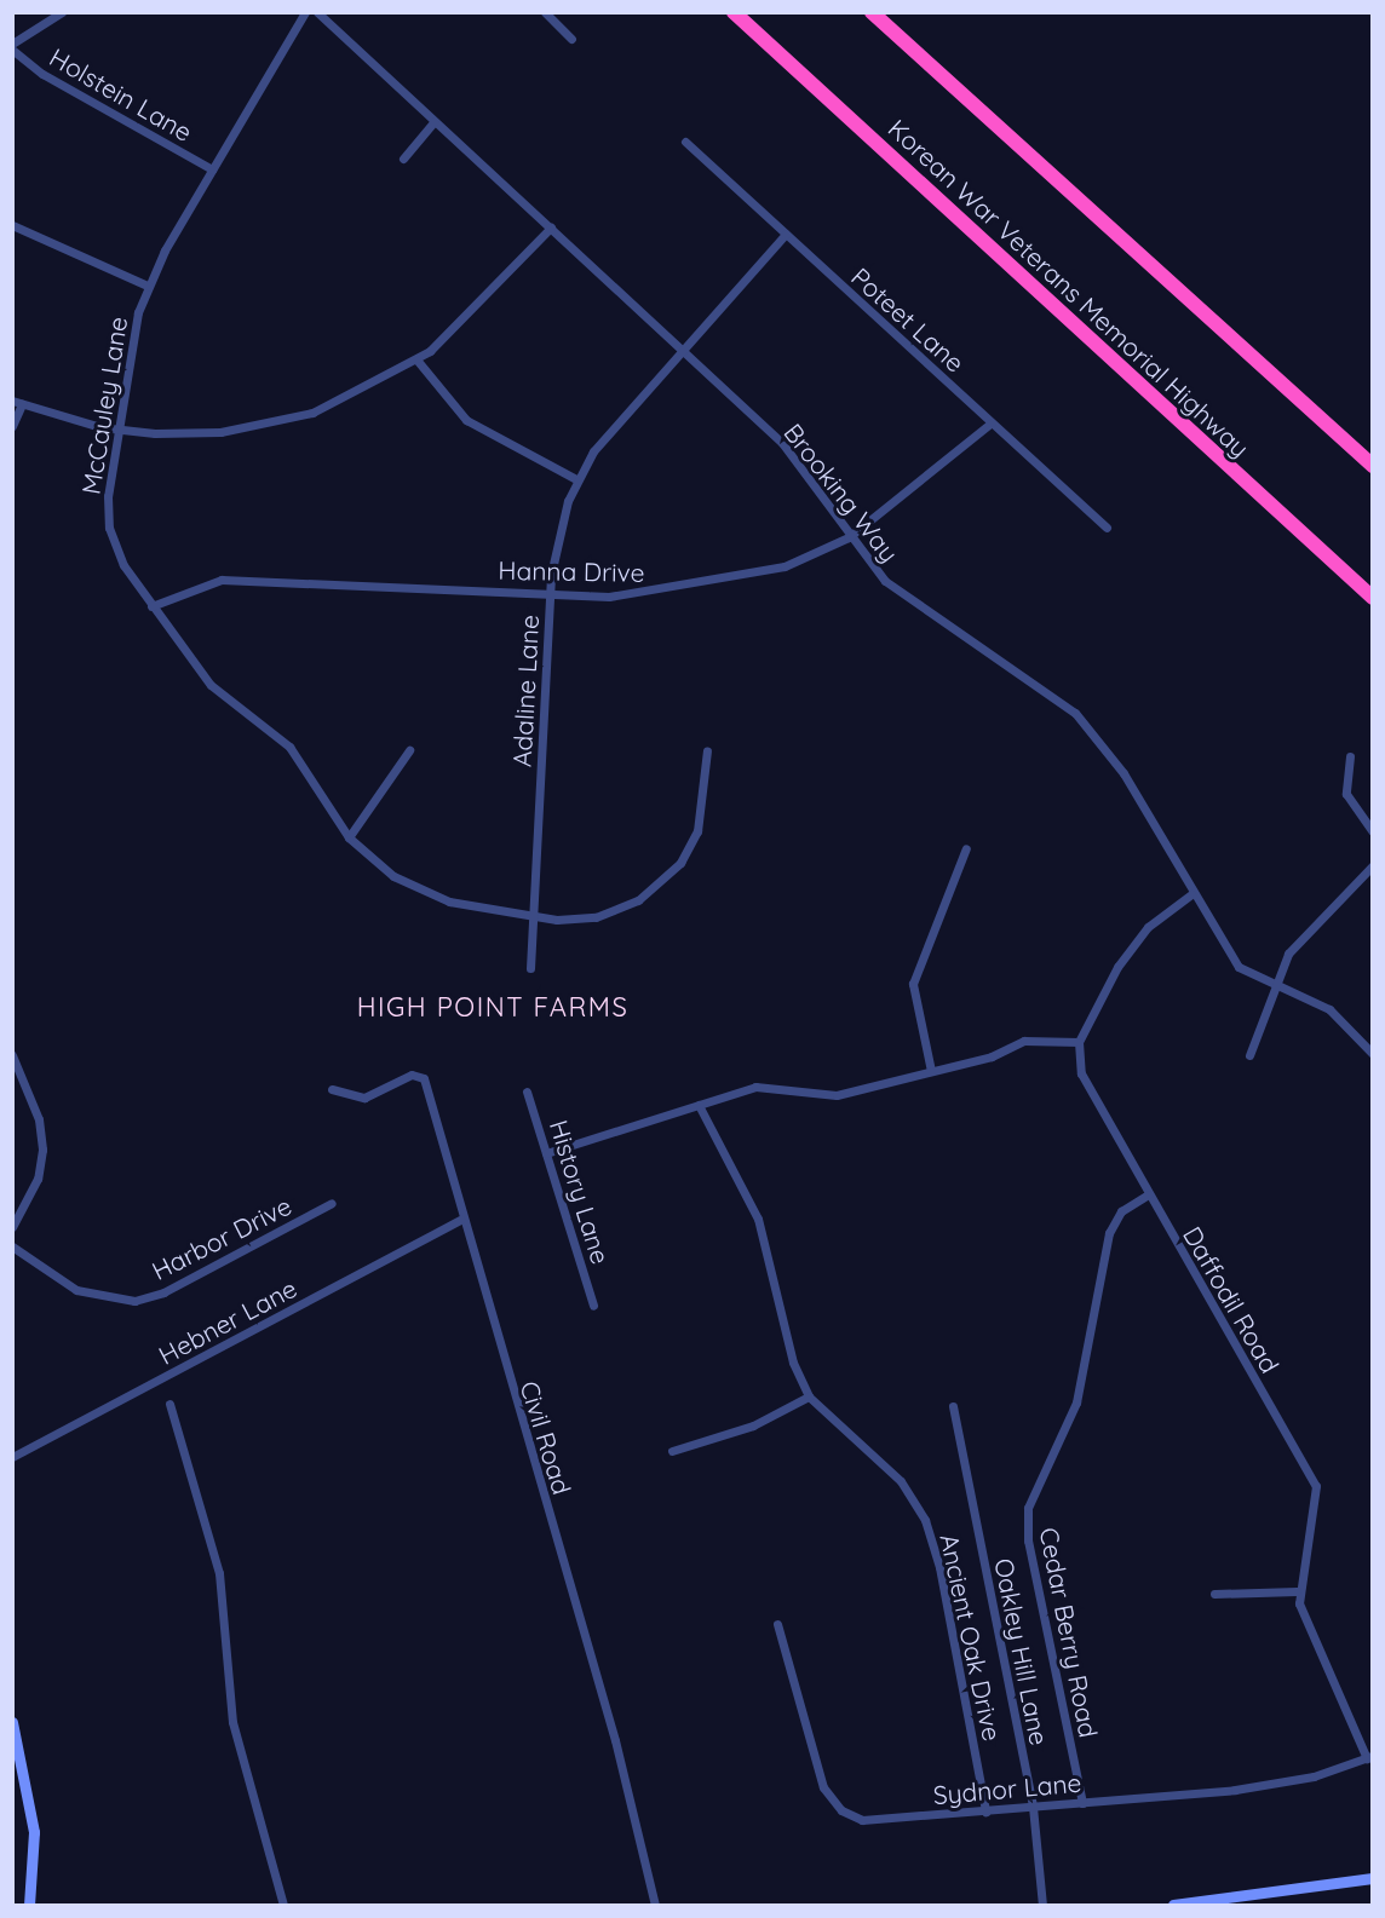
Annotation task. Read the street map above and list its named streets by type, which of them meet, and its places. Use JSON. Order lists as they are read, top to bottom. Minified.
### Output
{"streets":{"highway":["Korean War Veterans Memorial Highway"],"street":["Holstein Lane","Poteet Lane","McCauley Lane","Brooking Way","Hanna Drive","Adaline Lane","History Lane","Harbor Drive","Daffodil Road","Hebner Lane","Civil Road","Cedar Berry Road","Ancient Oak Drive","Oakley Hill Lane","Sydnor Lane"]},"crossings":[["Holstein Lane","McCauley Lane"],["Poteet Lane","Hanna Drive"],["Poteet Lane","Adaline Lane"],["McCauley Lane","Hanna Drive"],["McCauley Lane","Adaline Lane"],["Brooking Way","Hanna Drive"],["Brooking Way","Adaline Lane"],["Hanna Drive","Adaline Lane"],["Daffodil Road","Cedar Berry Road"],["Hebner Lane","Civil Road"],["Cedar Berry Road","Sydnor Lane"],["Ancient Oak Drive","Sydnor Lane"],["Oakley Hill Lane","Sydnor Lane"]],"districts":["HIGH POINT FARMS"]}
